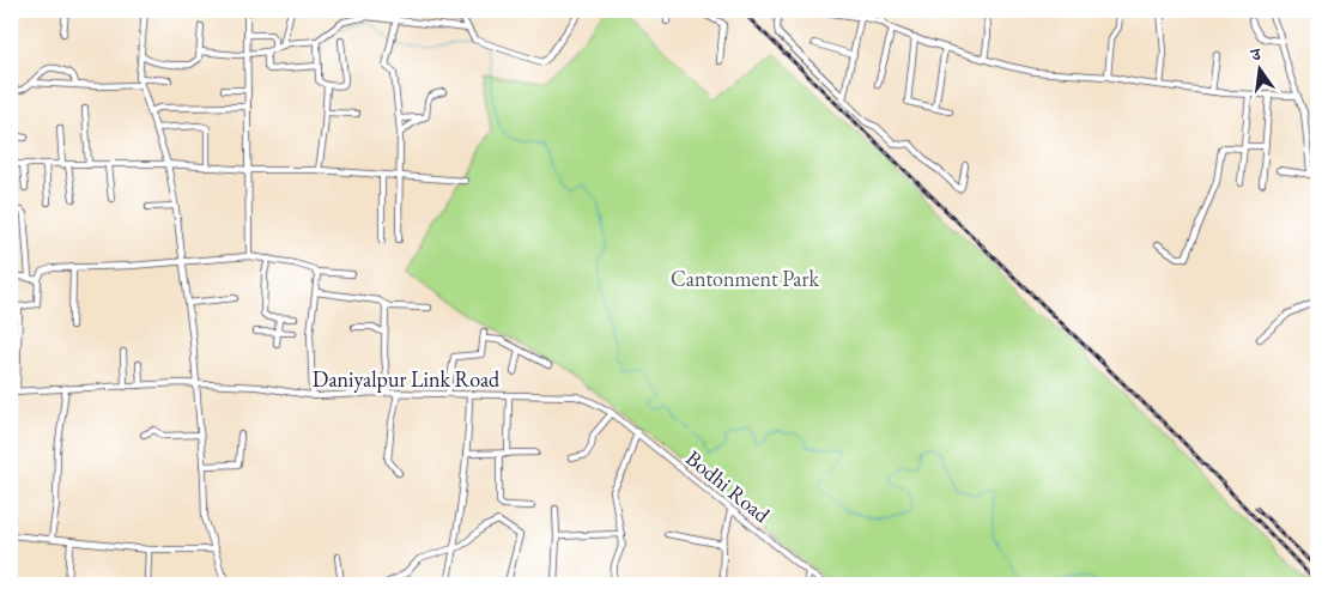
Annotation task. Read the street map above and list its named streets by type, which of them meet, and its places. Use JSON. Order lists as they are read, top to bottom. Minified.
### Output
{"streets":{"street":["Daniyalpur Link Road","Bodhi Road"]},"crossings":[["Daniyalpur Link Road","Bodhi Road"]],"parks":["Cantonment Park"],"north":"top"}
